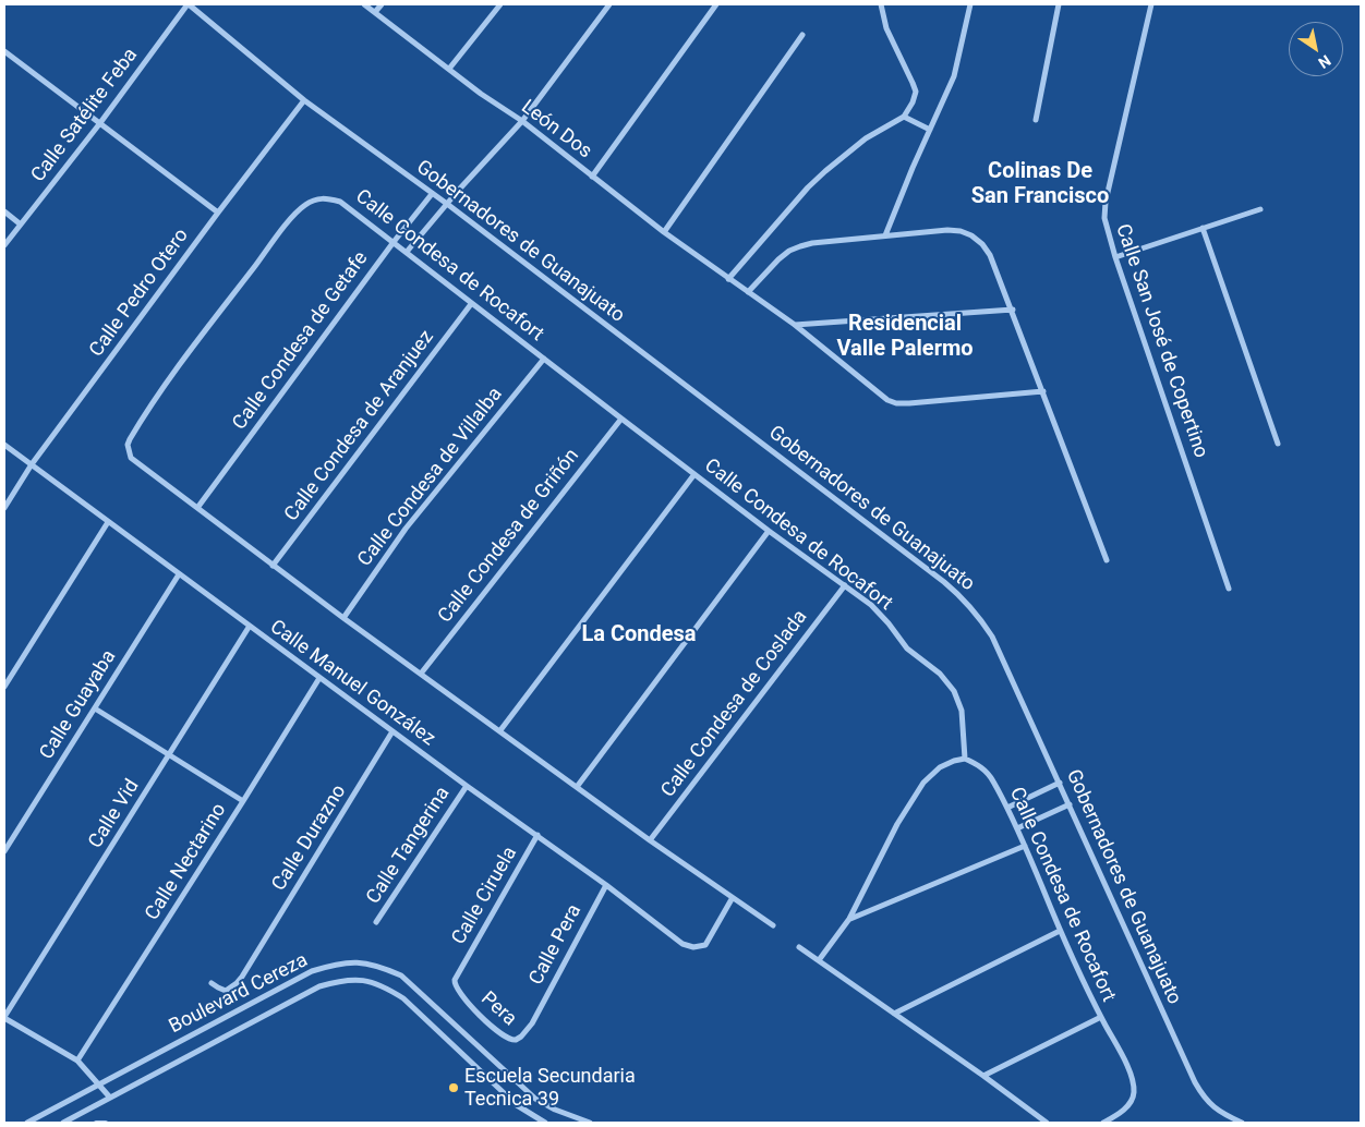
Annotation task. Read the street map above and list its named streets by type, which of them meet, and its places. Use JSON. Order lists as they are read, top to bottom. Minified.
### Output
{"streets":{"street":["Calle Satélite Feba","León Dos","Gobernadores de Guanajuato","Calle Condesa de Rocafort","Calle Pedro Otero","Calle Condesa de Getafe","Calle San José de Copertino","Calle Condesa de Aranjuez","Calle Condesa de Villalba","Calle Condesa de Griñón","Calle Manuel González","Calle Condesa de Coslada","Calle Guayaba","Calle Vid","Calle Durazno","Calle Tangerina","Calle Nectarino","Calle Ciruela","Calle Pera","Boulevard Cereza","Pera"]},"crossings":[["Calle Satélite Feba","Gobernadores de Guanajuato"],["Gobernadores de Guanajuato","Calle Pedro Otero"],["Gobernadores de Guanajuato","Calle Condesa de Getafe"],["Calle Condesa de Rocafort","Calle Condesa de Getafe"],["Calle Condesa de Rocafort","Calle Condesa de Aranjuez"],["Calle Condesa de Rocafort","Calle Condesa de Villalba"],["Calle Condesa de Rocafort","Calle Condesa de Griñón"],["Calle Condesa de Rocafort","Calle Manuel González"],["Calle Condesa de Rocafort","Calle Condesa de Coslada"],["Calle Pedro Otero","Calle Manuel González"],["Calle Manuel González","Calle Guayaba"],["Calle Manuel González","Calle Vid"],["Calle Manuel González","Calle Durazno"],["Calle Manuel González","Calle Tangerina"],["Calle Manuel González","Calle Nectarino"],["Calle Manuel González","Calle Ciruela"],["Calle Manuel González","Calle Pera"],["Calle Ciruela","Pera"],["Calle Pera","Pera"]],"districts":["Colinas De San Francisco","Residencial Valle Palermo","La Condesa"],"places":["Escuela Secundaria Tecnica 39"],"north":"bottom right"}
